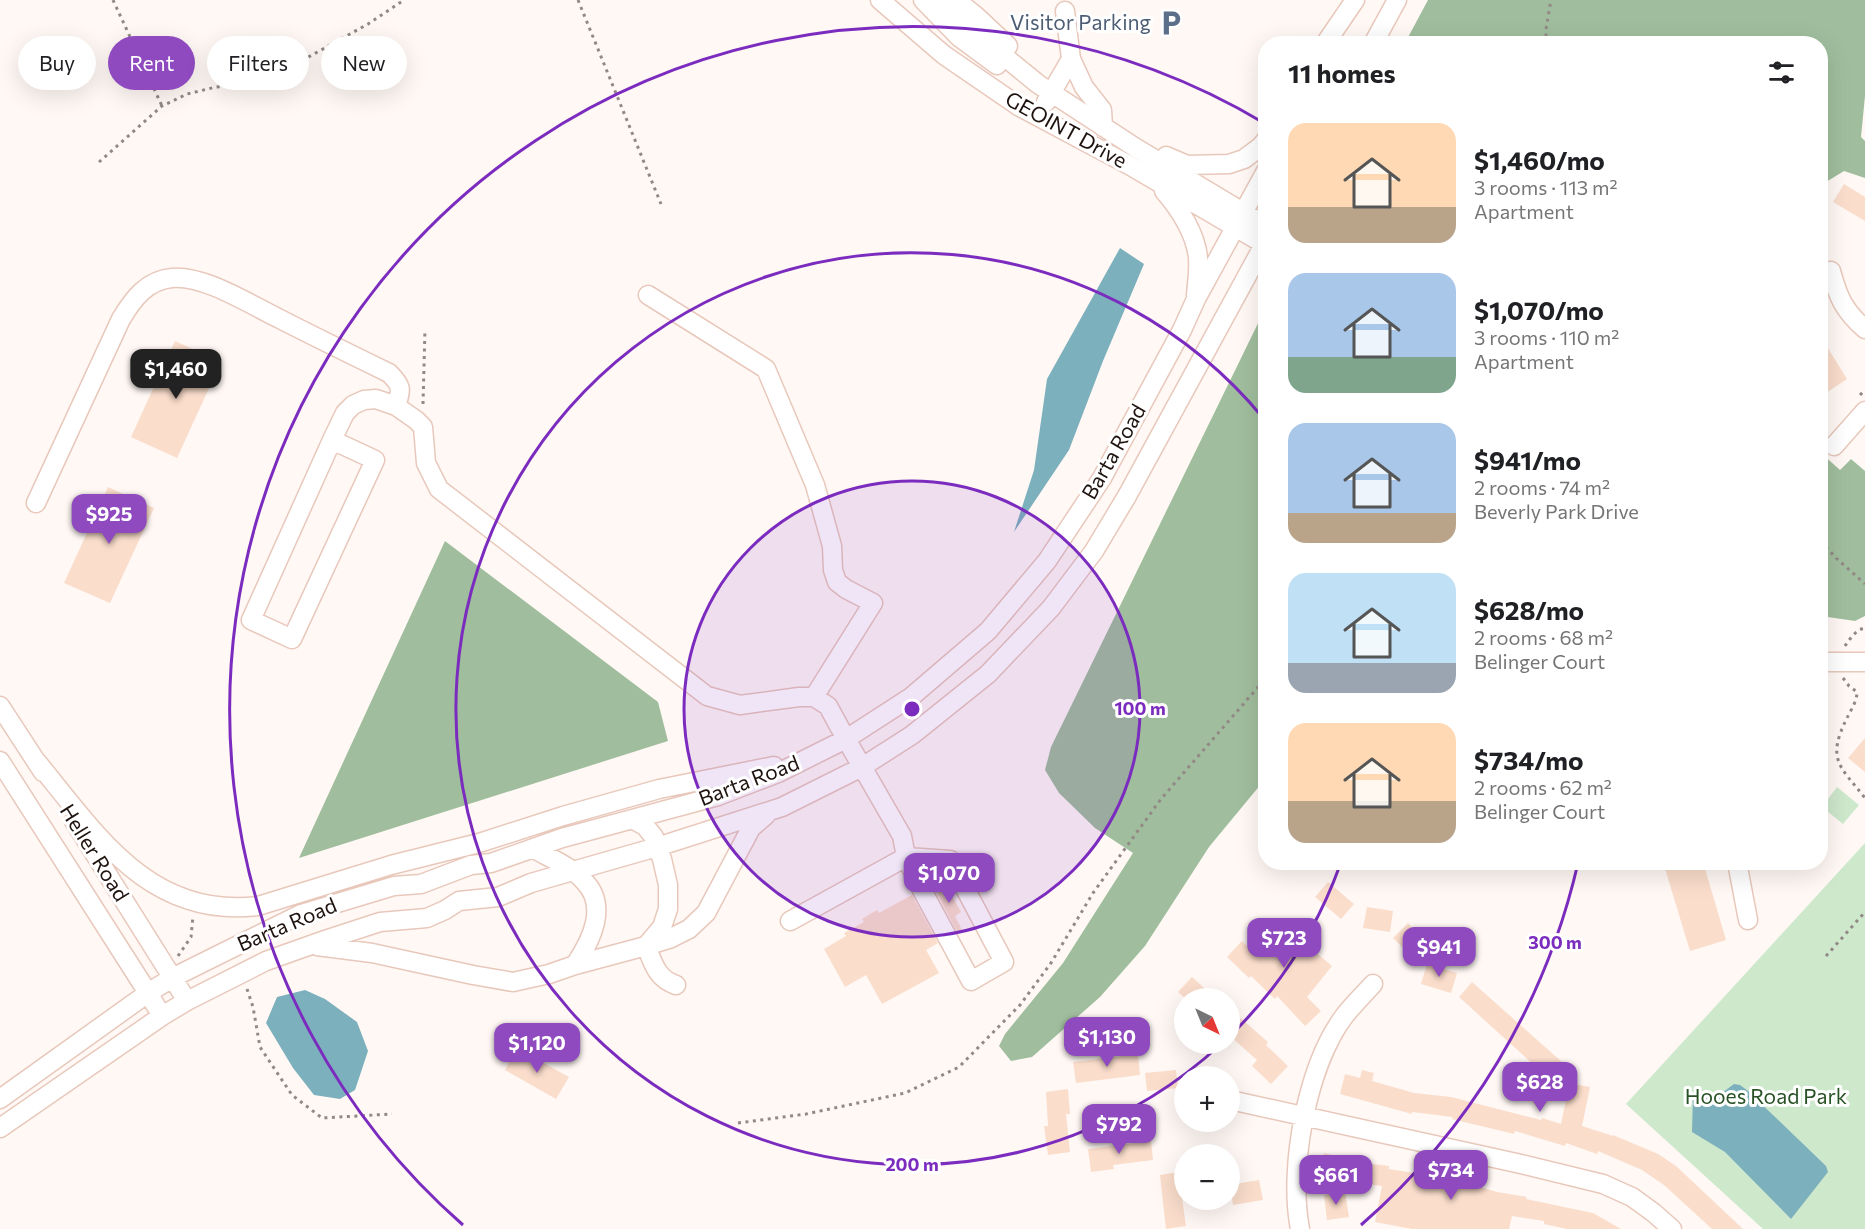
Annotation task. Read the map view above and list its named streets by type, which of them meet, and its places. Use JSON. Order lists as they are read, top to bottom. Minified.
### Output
{"streets":{"street":["GEOINT Drive","Barta Road","Heller Road"]},"crossings":[["GEOINT Drive","Barta Road"],["Barta Road","Heller Road"]],"parks":["Hooes Road Park"],"places":{"parking":["Visitor Parking"]},"north":"bottom right","page":{"chip":["Buy","Rent","Filters","New"],"heading":"11 homes","list":[{"name":"$1,460/mo","note":"3 rooms · 113 m² · Apartment"},{"name":"$1,070/mo","note":"3 rooms · 110 m² · Apartment"},{"name":"$941/mo","note":"2 rooms · 74 m² · Beverly Park Drive"},{"name":"$628/mo","note":"2 rooms · 68 m² · Belinger Court"},{"name":"$734/mo","note":"2 rooms · 62 m² · Belinger Court"}],"price":["$1,460","$925","$1,070","$723","$941","$1,130","$1,120","$628","$792","$734","$661"],"map_buttons":["+","−"]},"rings":["100 m","300 m","200 m"]}
